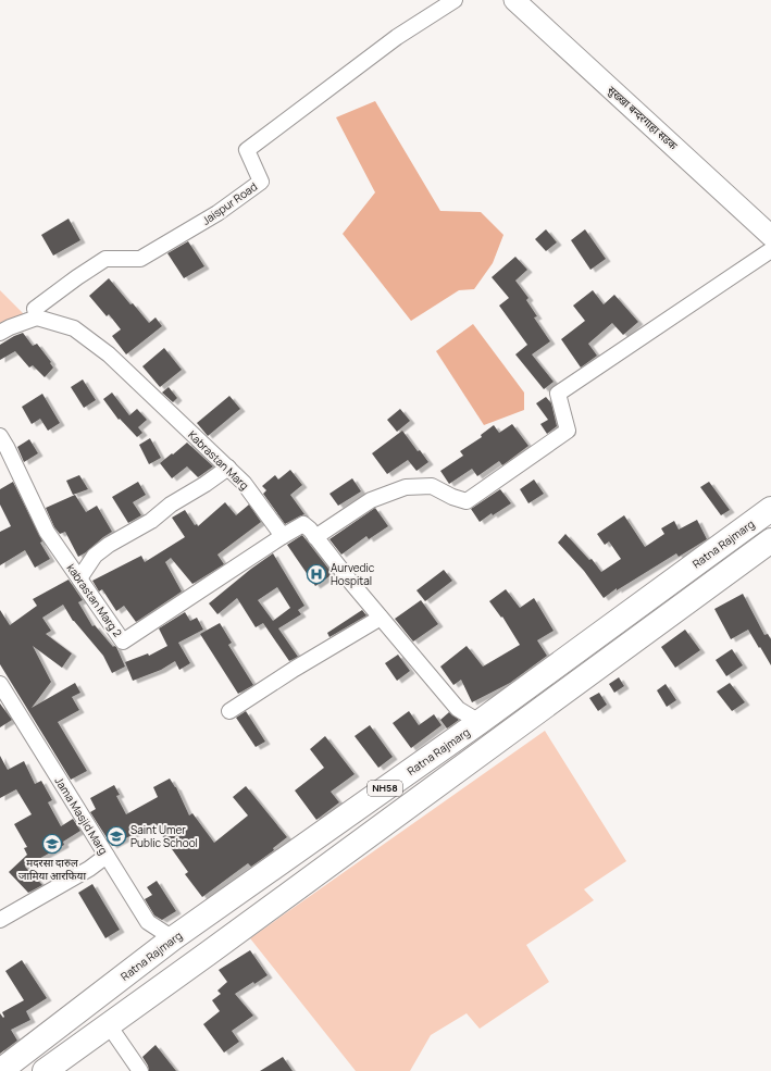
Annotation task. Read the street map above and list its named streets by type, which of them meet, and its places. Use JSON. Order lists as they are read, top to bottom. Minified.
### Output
{"streets":{"highway":["Ratna Rajmarg","NH58"],"street":["सुख्खा बन्दरगाहा सडक","Jaispur Road","Kabrastan Marg","kabrastan Marg 2","Jama Masjid Marg"]},"crossings":[["Jaispur Road","Kabrastan Marg"],["Kabrastan Marg","kabrastan Marg 2"],["Ratna Rajmarg","Jama Masjid Marg"]],"places":{"hospital":["Aurvedic Hospital"],"school or university":["Saint Umer Public School","मदरसा दारुल जामिया आरफिया"]}}
